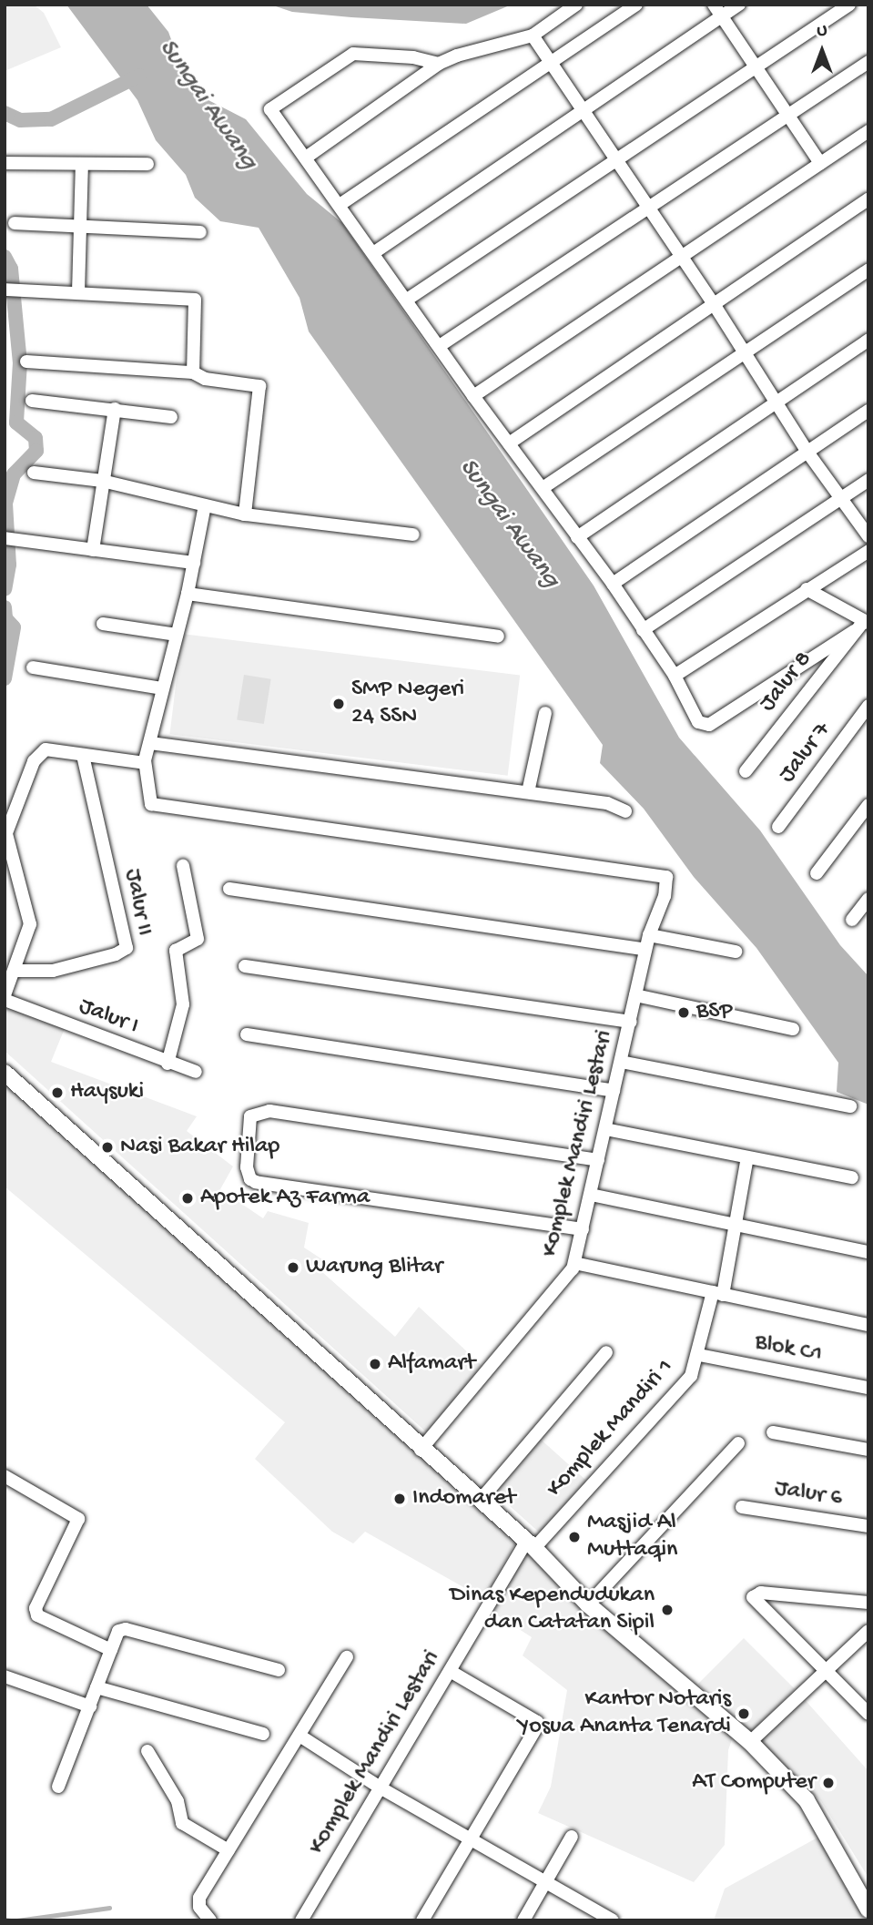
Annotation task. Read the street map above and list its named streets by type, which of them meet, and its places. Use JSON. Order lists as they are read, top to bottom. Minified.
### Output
{"streets":{"street":["Jalur 8","Jalur 7","Jalur II","Jalur I","Komplek Mandiri Lestari","Blok C1","Komplek Mandiri 1","Jalur 6"]},"crossings":[["Komplek Mandiri Lestari","Komplek Mandiri 1"],["Blok C1","Komplek Mandiri 1"]],"water":["Sungai Awang"],"places":["SMP Negeri 24 SSN","BSP","Haysuki","Nasi Bakar Hilap","Apotek Az Farma","Warung Blitar","Alfamart","Indomaret","Masjid Al Muttaqin","Dinas Kependudukan dan Catatan Sipil","Kantor Notaris Yosua Ananta Tenardi","AT Computer"],"north":"top"}
